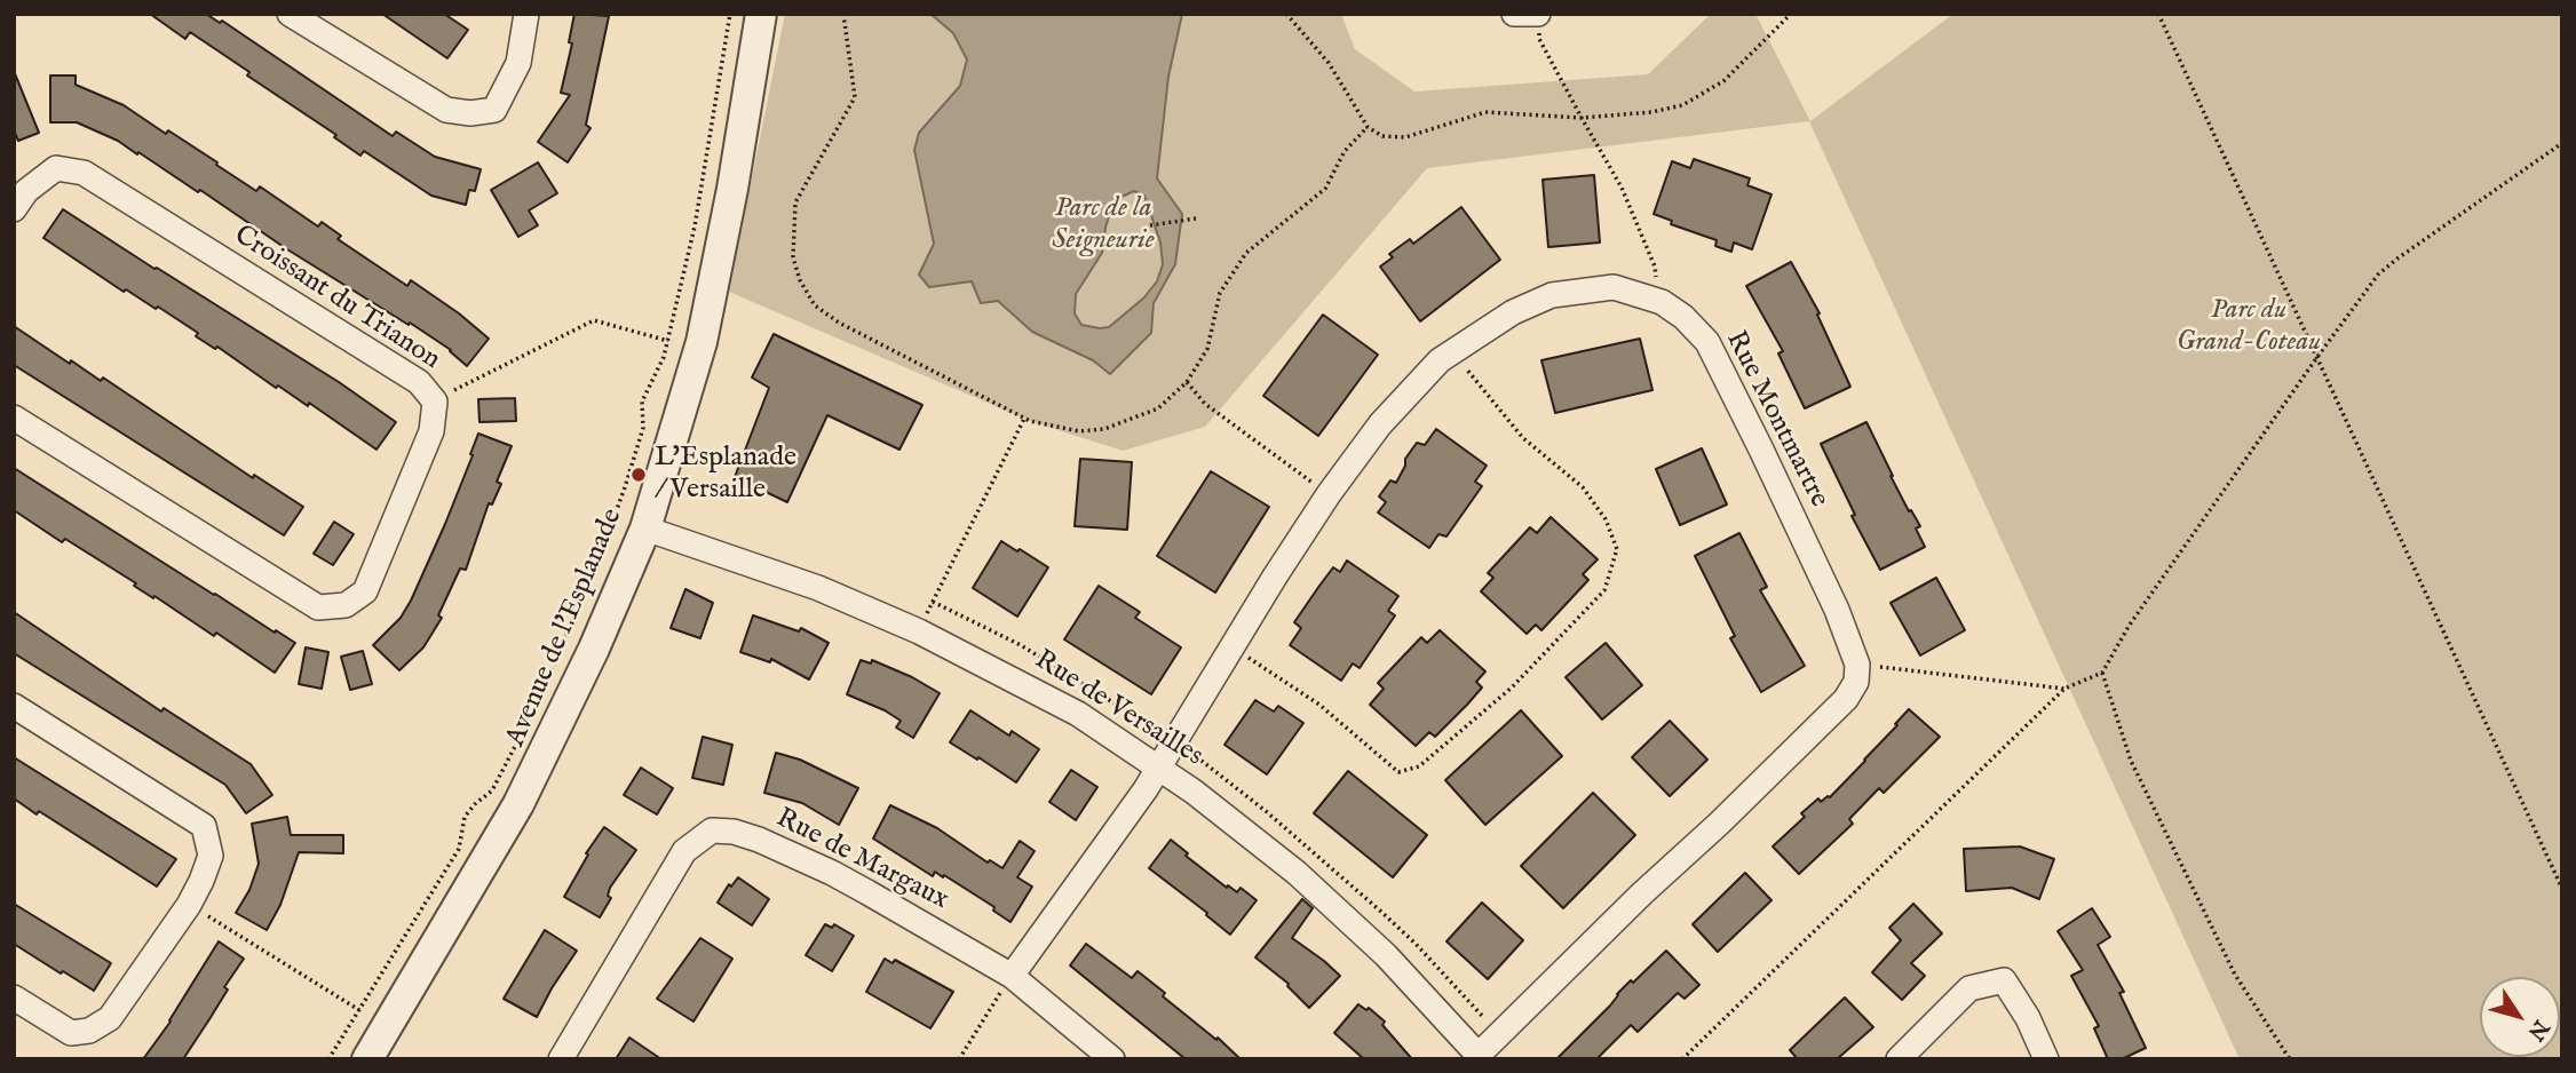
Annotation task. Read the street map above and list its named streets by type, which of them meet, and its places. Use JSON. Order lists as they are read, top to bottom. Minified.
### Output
{"streets":{"street":["Croissant du Trianon","Rue Montmartre","Avenue de l'Esplanade","Rue de Versailles","Rue de Margaux"]},"crossings":[["Rue Montmartre","Rue de Versailles"],["Avenue de l'Esplanade","Rue de Versailles"]],"parks":["Parc de la Seigneurie","Parc du Grand-Coteau"],"places":["L'Esplanade / Versaille"],"north":"bottom right"}
